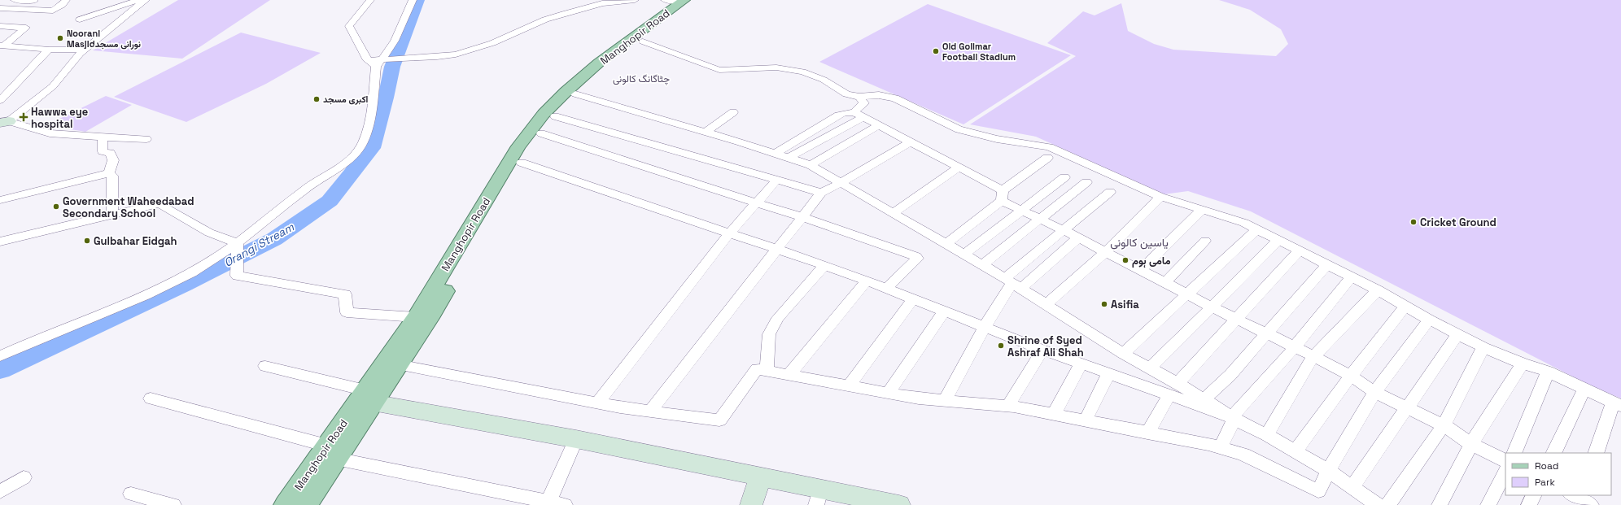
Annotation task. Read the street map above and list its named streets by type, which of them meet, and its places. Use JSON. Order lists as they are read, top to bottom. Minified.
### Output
{"streets":{"main road":["Manghopir Road"]},"districts":["چٹاگانگ کالونی","یاسین کالونی"],"water":["Orangi Stream"],"places":{"other":["Noorani Masjidنورانی مسجد","Old Golimar Football Stadium","اکبری مسجد","Government Waheedabad Secondary School","Cricket Ground","Gulbahar Eidgah","مامی ہوم","Asifia","Shrine of Syed Ashraf Ali Shah"],"health":["Hawwa eye hospital"]},"legend":["Road","Park"]}
